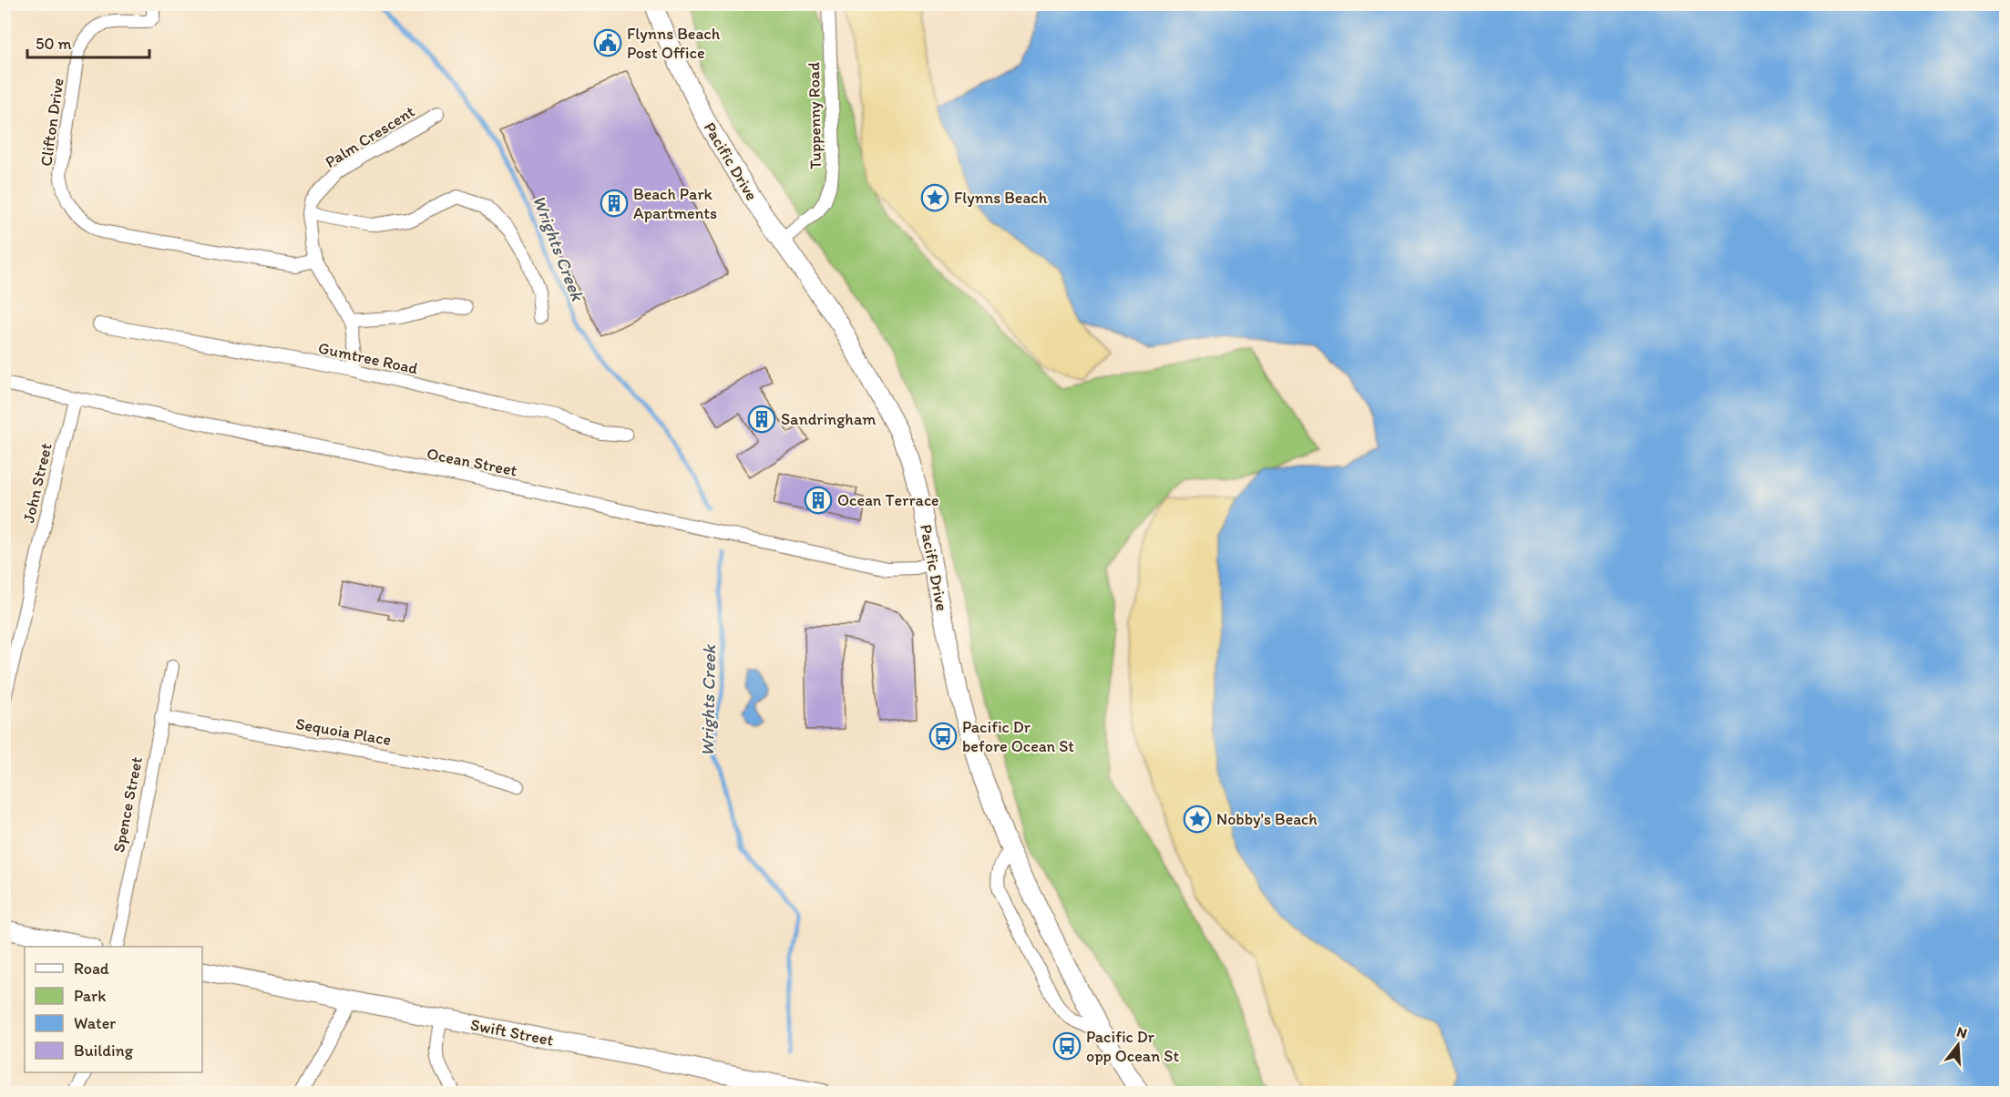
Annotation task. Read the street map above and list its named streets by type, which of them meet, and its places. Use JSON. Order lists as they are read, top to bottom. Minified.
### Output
{"streets":{"street":["Tuppenny Road","Clifton Drive","Palm Crescent","Pacific Drive","Gumtree Road","Ocean Street","John Street","Sequoia Place","Spence Street","Swift Street"]},"crossings":[["Tuppenny Road","Pacific Drive"],["Pacific Drive","Ocean Street"],["Ocean Street","John Street"],["Sequoia Place","Spence Street"]],"water":["Wrights Creek"],"places":{"public building":["Flynns Beach Post Office"],"place":["Flynns Beach","Nobby's Beach"],"building":["Beach Park Apartments","Sandringham","Ocean Terrace"],"bus stop":["Pacific Dr before Ocean St","Pacific Dr opp Ocean St"]},"legend":["Road","Park","Water","Building"],"scale_bar":"50 m","north":"top"}
